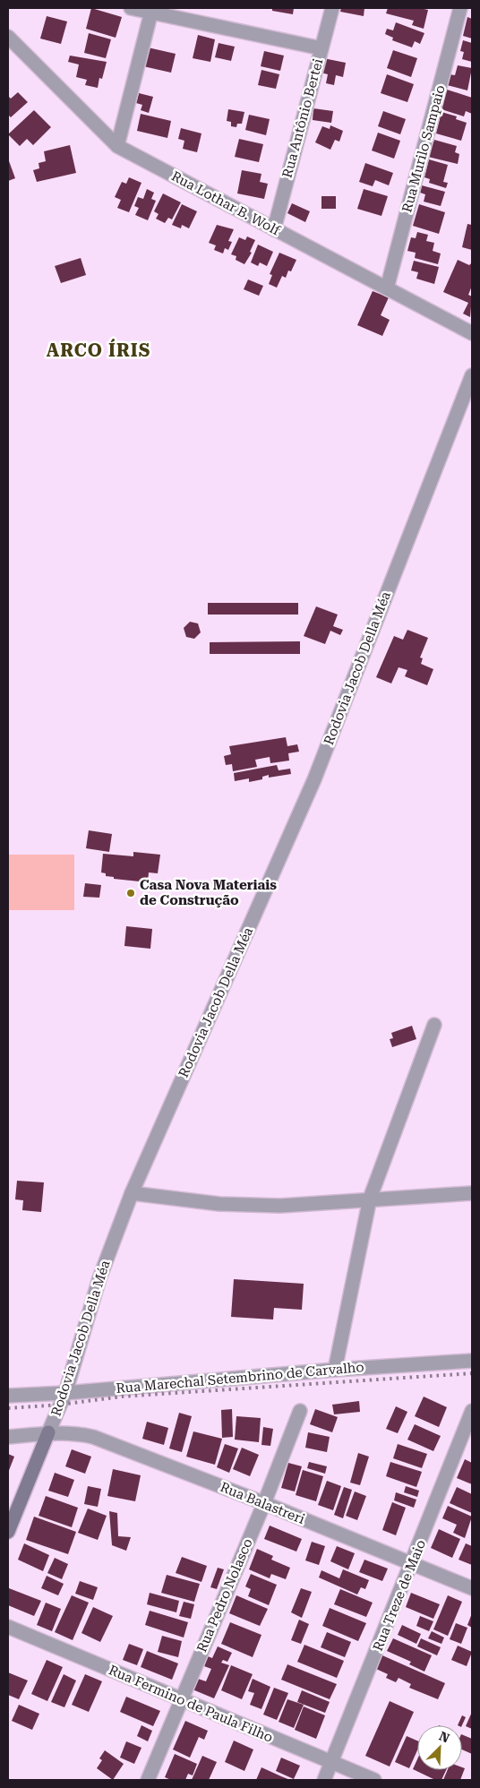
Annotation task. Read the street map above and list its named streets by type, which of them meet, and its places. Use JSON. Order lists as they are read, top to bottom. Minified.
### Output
{"streets":{"street":["Rua Antônio Bertei","Rua Murilo Sampaio","Rua Lothar B. Wolf","Rodovia Jacob Della Méa","Rua Marechal Setembrino de Carvalho","Rua Balastreri","Rua Pedro Nolasco","Rua Treze de Maio","Rua Fermino de Paula Filho"]},"crossings":[["Rua Antônio Bertei","Rua Lothar B. Wolf"],["Rua Murilo Sampaio","Rua Lothar B. Wolf"],["Rodovia Jacob Della Méa","Rua Marechal Setembrino de Carvalho"],["Rodovia Jacob Della Méa","Rua Balastreri"],["Rua Balastreri","Rua Pedro Nolasco"],["Rua Balastreri","Rua Treze de Maio"],["Rua Pedro Nolasco","Rua Fermino de Paula Filho"],["Rua Treze de Maio","Rua Fermino de Paula Filho"]],"districts":["ARCO ÍRIS"],"places":["Casa Nova Materiais de Construção"],"north":"top right"}
